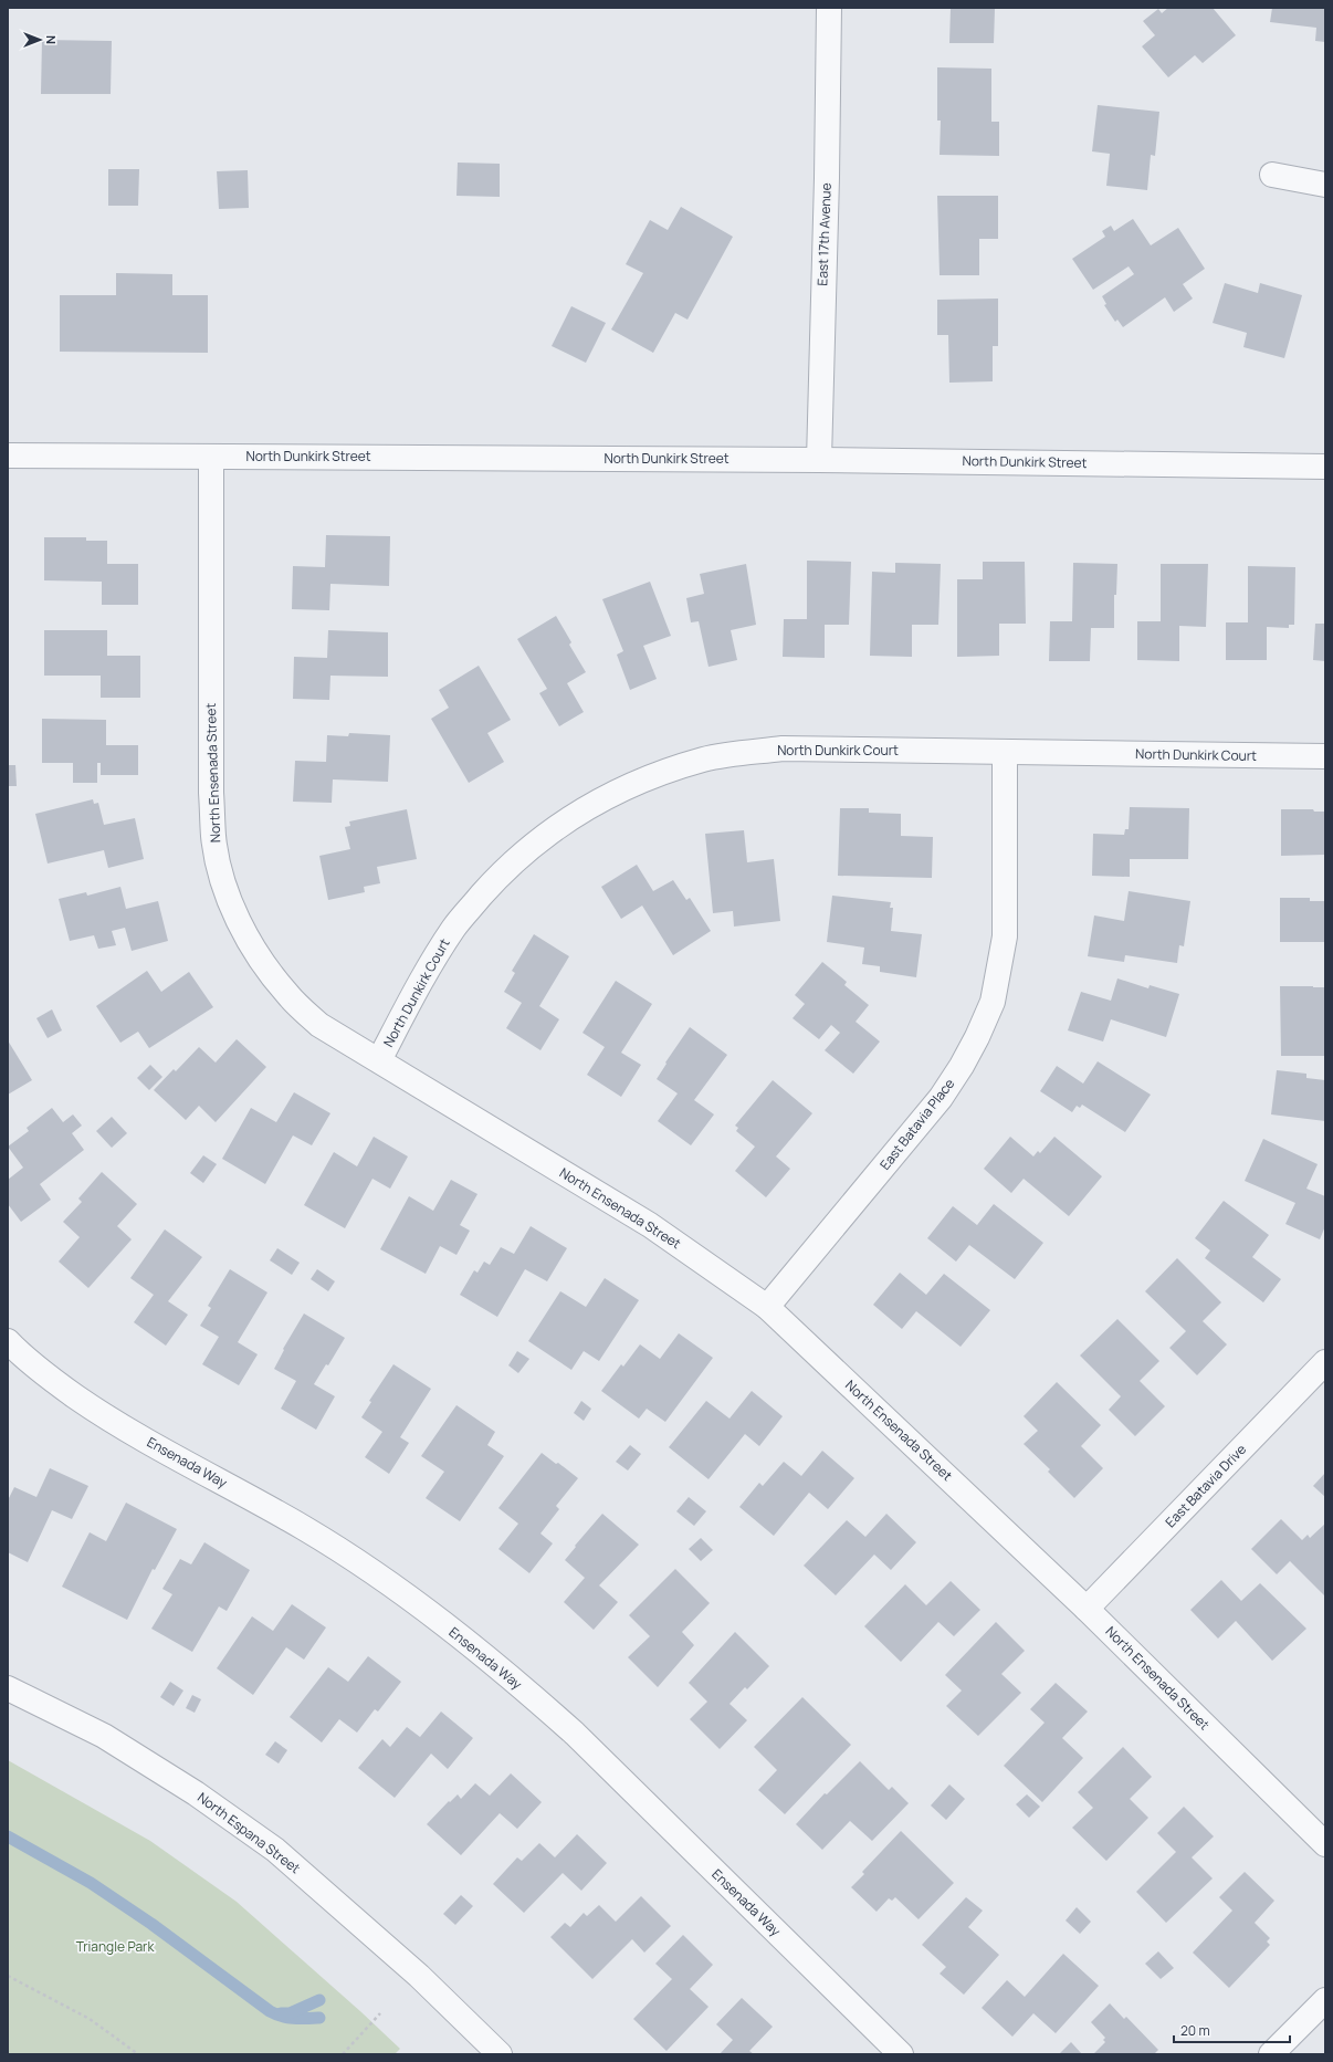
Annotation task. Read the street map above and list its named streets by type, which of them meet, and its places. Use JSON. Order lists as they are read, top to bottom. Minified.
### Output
{"streets":{"street":["East 17th Avenue","North Dunkirk Street","North Dunkirk Court","North Ensenada Street","East Batavia Place","Ensenada Way","East Batavia Drive","North Espana Street"]},"crossings":[["East 17th Avenue","North Dunkirk Street"],["North Dunkirk Street","North Ensenada Street"],["North Dunkirk Court","North Ensenada Street"],["North Dunkirk Court","East Batavia Place"],["North Ensenada Street","East Batavia Place"],["North Ensenada Street","East Batavia Drive"]],"parks":["Triangle Park"],"scale_bar":"20 m","north":"right"}
